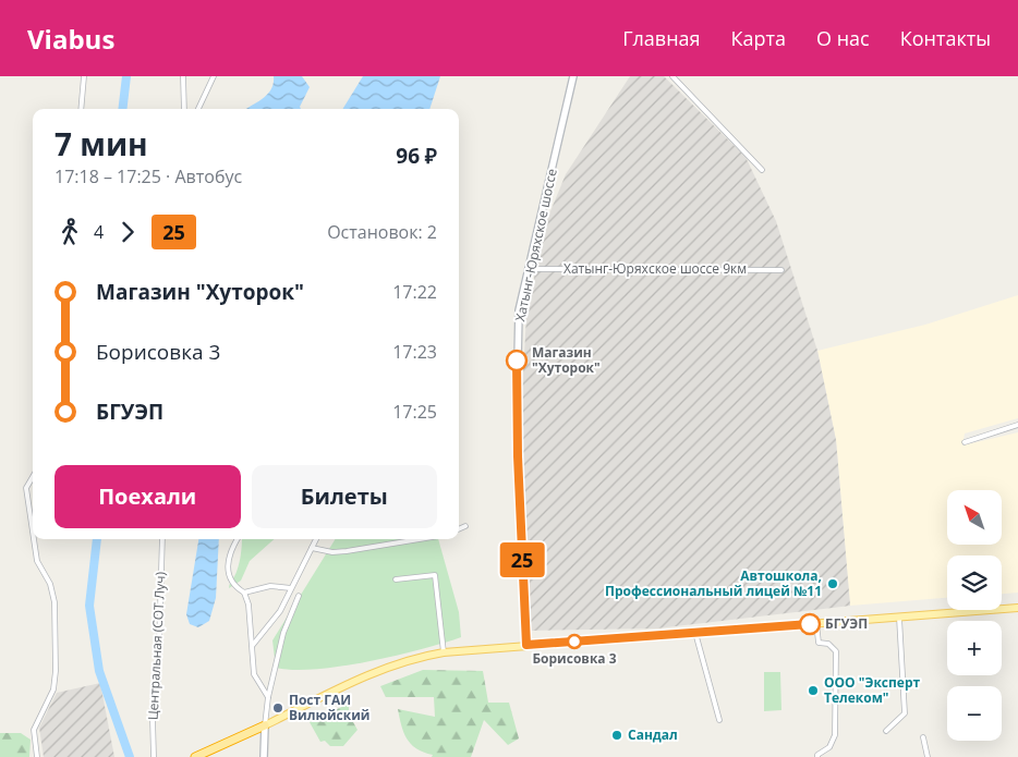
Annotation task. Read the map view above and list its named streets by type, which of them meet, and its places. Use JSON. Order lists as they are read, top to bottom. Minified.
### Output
{"streets":{"main road":["Хатынг-Юряхское шоссе"],"street":["Хатынг-Юряхское шоссе 9км","Центральная (СОТ Луч)"]},"crossings":[["Хатынг-Юряхское шоссе","Хатынг-Юряхское шоссе 9км"]],"places":["Магазин \"Хуторок\"","Автошкола, Профессиональный лицей №11","БГУЭП","Борисовка 3","ООО \"Эксперт Телеком\"","Пост ГАИ Вилюйский","Сандал"],"lines":["bus line 25"],"north":"top left","page":{"header":"Viabus","nav":["Главная","Карта","О нас","Контакты"],"on_map":"25","heading":["7 мин","17:18 – 17:25 · Автобус","96 ₽"],"legs":["4","25","Остановок: 2"],"list":[{"name":"Магазин \"Хуторок\"","value":"17:22"},{"name":"Борисовка 3","value":"17:23"},{"name":"БГУЭП","value":"17:25"}],"buttons":["Поехали","Билеты"],"map_buttons":["+","−"]}}
